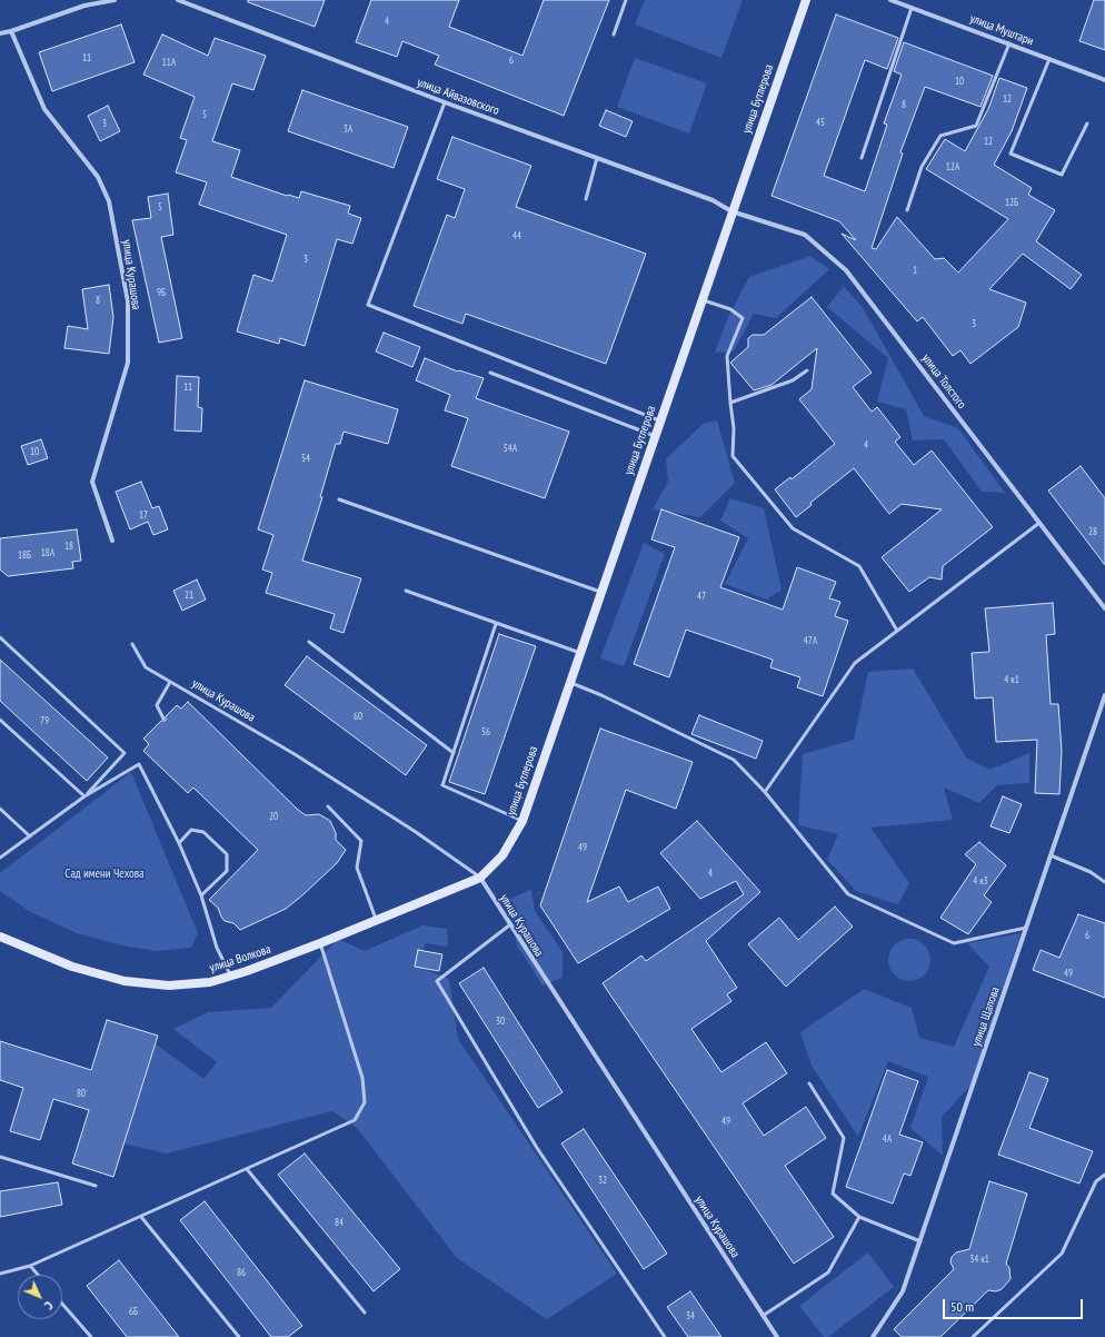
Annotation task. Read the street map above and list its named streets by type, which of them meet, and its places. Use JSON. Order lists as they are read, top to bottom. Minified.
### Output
{"streets":{"main road":["улица Бутлерова","улица Волкова"],"street":["улица Муштари","улица Айвазовского","улица Курашова","улица Толстого","улица Щапова"]},"crossings":[["улица Айвазовского","улица Бутлерова"],["улица Айвазовского","улица Толстого"],["улица Бутлерова","улица Курашова"],["улица Бутлерова","улица Толстого"],["улица Бутлерова","улица Волкова"],["улица Курашова","улица Волкова"]],"parks":["Сад имени Чехова"],"house_numbers":["4","11","6","11А","10","12","8","5","45","3","3А","12","12А","12Б","5","44","3","1","9Б","8","3","11","4","54А","10","54","17","28","18","18А","18Б","21","47","47А","4 к1","60","79","56","20","49","4","4 к3","6","49","30","80","49","4А","32","84","34 к1","86","6Б","34"],"scale_bar":"50 m","north":"bottom right"}
